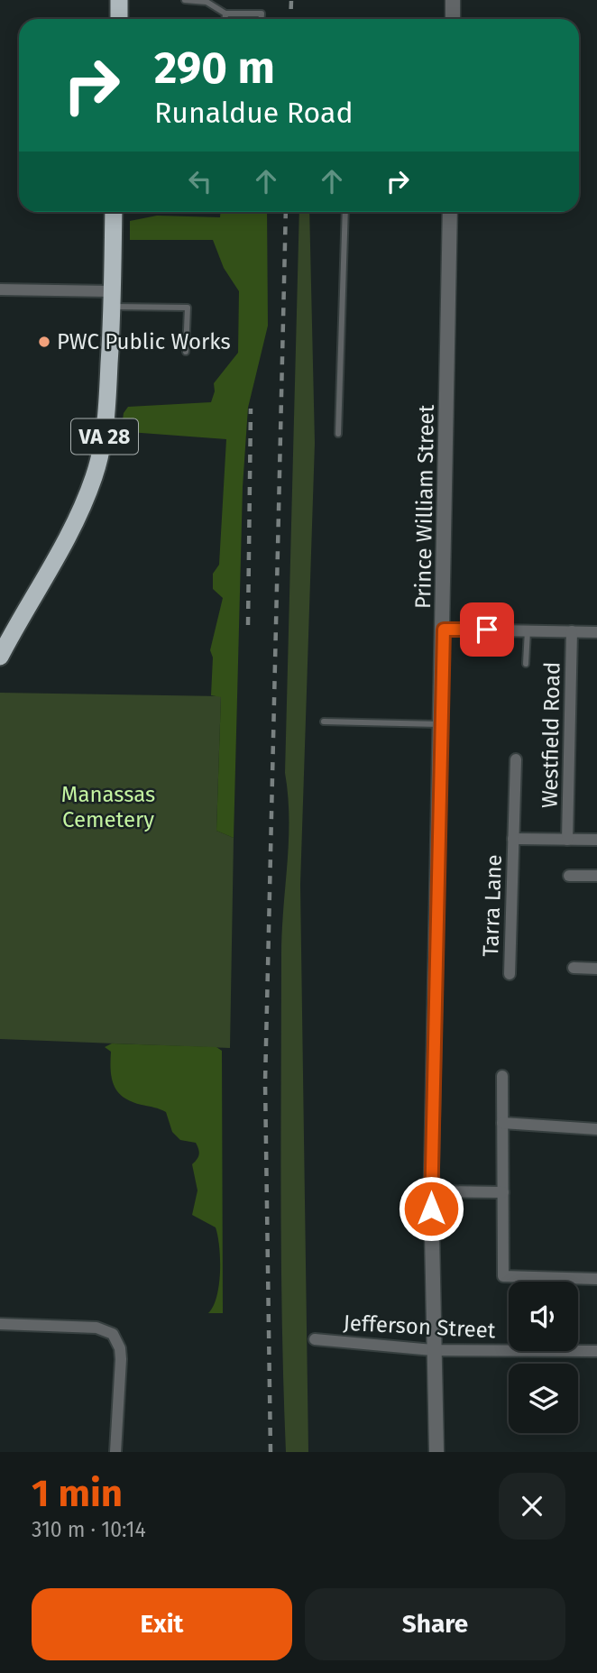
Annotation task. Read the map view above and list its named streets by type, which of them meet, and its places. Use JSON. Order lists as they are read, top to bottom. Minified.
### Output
{"streets":{"highway":["VA 28"],"street":["Prince William Street","Westfield Road","Tarra Lane","Jefferson Street"]},"crossings":[["Prince William Street","Jefferson Street"],["Westfield Road","Tarra Lane"]],"parks":["Manassas Cemetery"],"places":["PWC Public Works"],"page":{"turn":["290 m","Runaldue Road"],"heading":["1 min","310 m · 10:14"],"buttons":["Exit","Share"]}}
